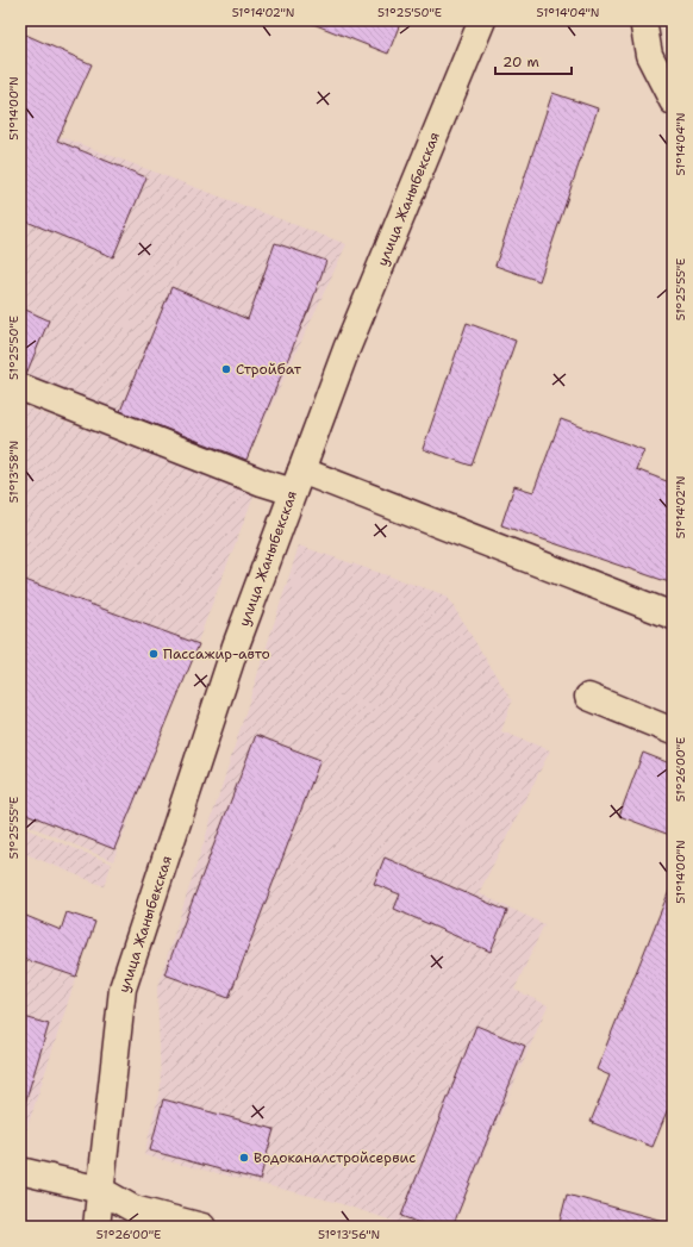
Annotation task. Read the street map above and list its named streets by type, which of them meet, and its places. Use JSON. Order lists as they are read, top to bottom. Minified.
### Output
{"streets":{"street":["улица Жаныбекская"]},"places":["Стройбат","Пассажир-авто","Водоканалстройсервис"],"scale_bar":"20 m","coordinates":["51°14'02\"N","51°25'50\"E","51°14'04\"N","51°14'00\"N","51°25'55\"E","51°13'58\"N","51°26'00\"E","51°13'56\"N"]}
